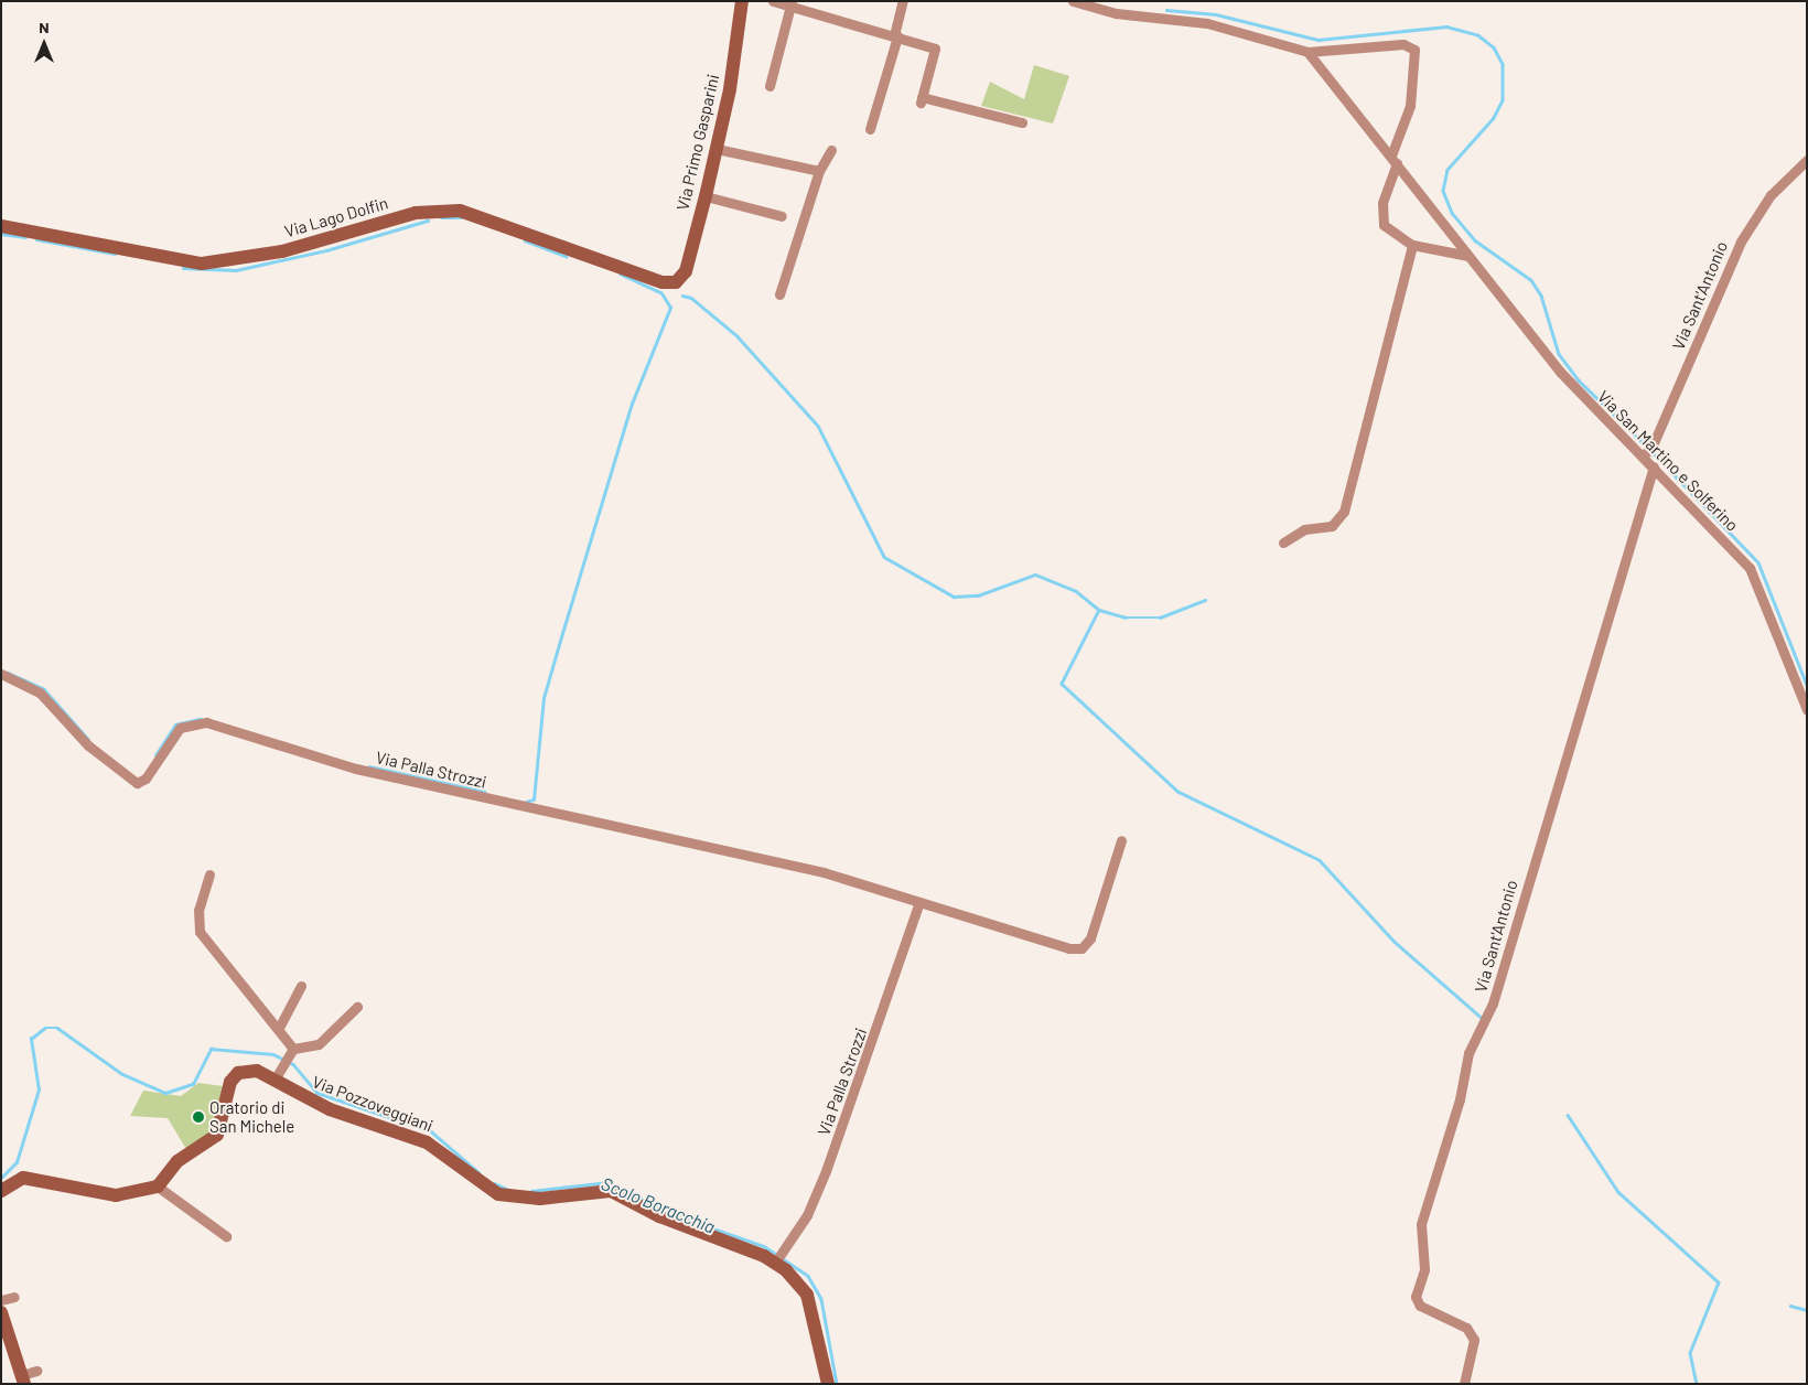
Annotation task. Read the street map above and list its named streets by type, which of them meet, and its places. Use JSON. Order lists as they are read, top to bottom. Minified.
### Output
{"streets":{"street":["Via Primo Gasparini","Via Lago Dolfin","Via Sant'Antonio","Via San Martino e Solferino","Via Palla Strozzi","Via Pozzoveggiani"]},"crossings":[["Via Primo Gasparini","Via Lago Dolfin"],["Via Sant'Antonio","Via San Martino e Solferino"],["Via Palla Strozzi","Via Pozzoveggiani"]],"water":["Scolo Boracchia"],"places":["Oratorio di San Michele"],"north":"top"}
